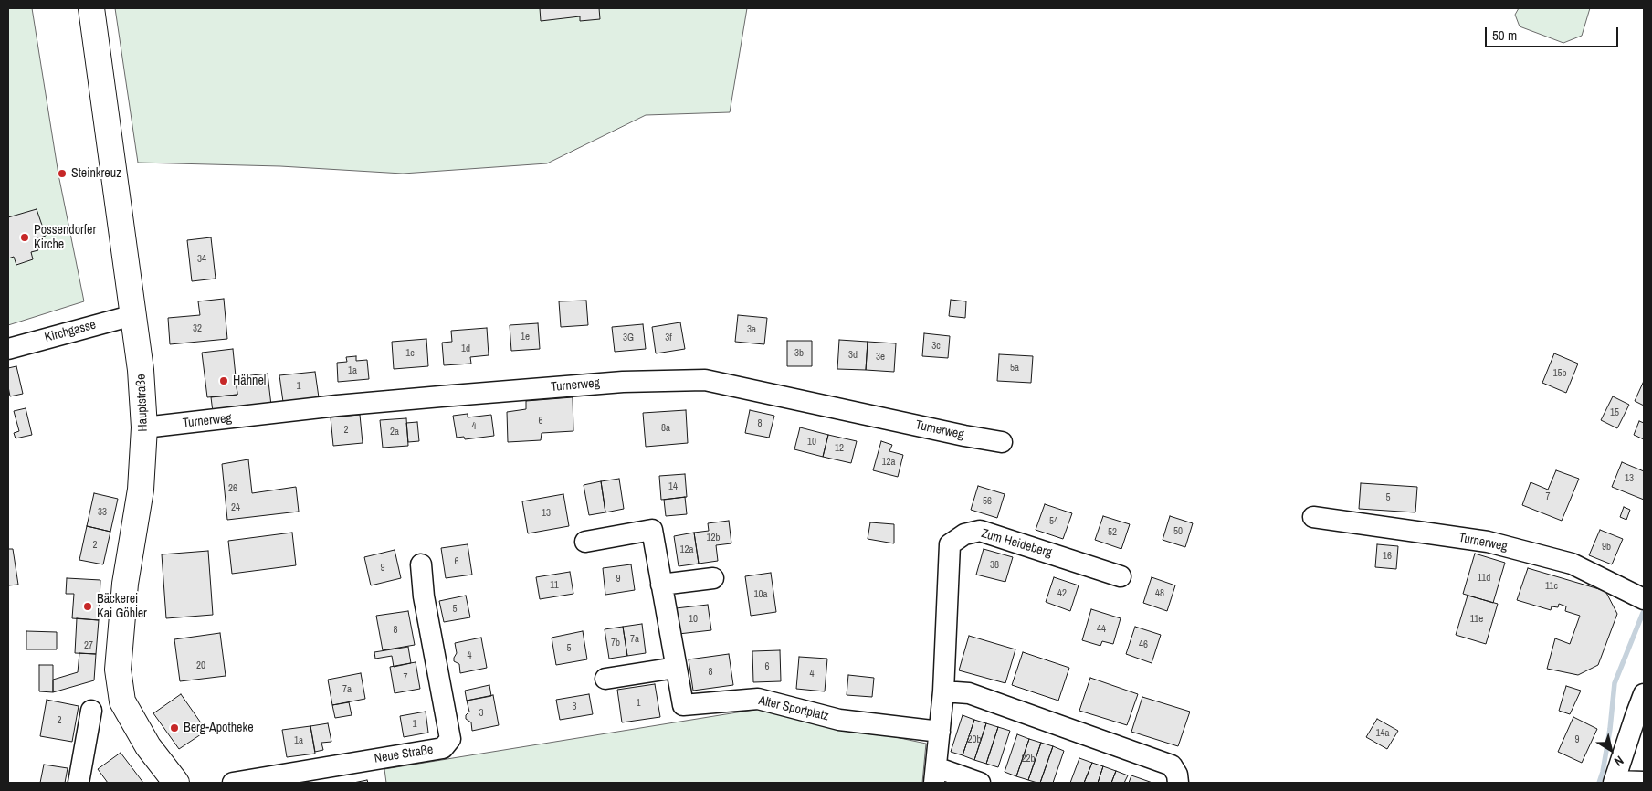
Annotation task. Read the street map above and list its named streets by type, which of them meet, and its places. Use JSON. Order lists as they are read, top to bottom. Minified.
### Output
{"streets":{"main road":["Hauptstraße"],"street":["Kirchgasse","Turnerweg","Zum Heideberg","Alter Sportplatz","Neue Straße"]},"crossings":[["Kirchgasse","Hauptstraße"],["Turnerweg","Hauptstraße"],["Zum Heideberg","Alter Sportplatz"]],"places":["Steinkreuz","Possendorfer Kirche","Hähnel","Bäckerei Kai Göhler","Berg-Apotheke"],"house_numbers":["34","32","3a","1e","3G","3f","3c","1d","1c","3b","3d","3e","5a","1a","15b","1","15","6","8","4","8a","2","2a","10","12","12a","13","14","26","7","5","56","24","33","13","54","50","52","12b","2","9b","12a","16","6","38","9","11d","9","11","11c","42","48","10a","5","10","11e","44","8","7a","7b","46","27","5","4","20","6","8","4","7","7a","1","3","3","2","1","14a","20b","9","1a","22b"],"scale_bar":"50 m","north":"bottom right"}
